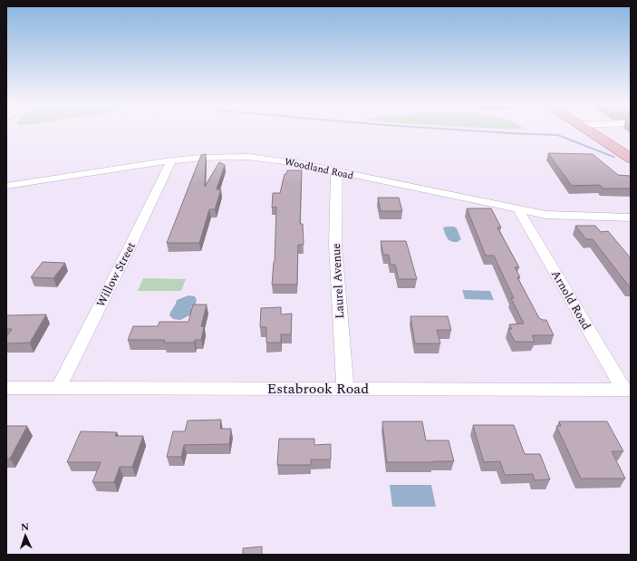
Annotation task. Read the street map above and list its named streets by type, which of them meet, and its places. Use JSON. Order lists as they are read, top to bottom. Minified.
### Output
{"streets":{"street":["Woodland Road","Willow Street","Laurel Avenue","Arnold Road","Estabrook Road"]},"crossings":[["Woodland Road","Willow Street"],["Woodland Road","Laurel Avenue"],["Woodland Road","Arnold Road"],["Willow Street","Estabrook Road"],["Laurel Avenue","Estabrook Road"],["Arnold Road","Estabrook Road"]],"north":"top"}
